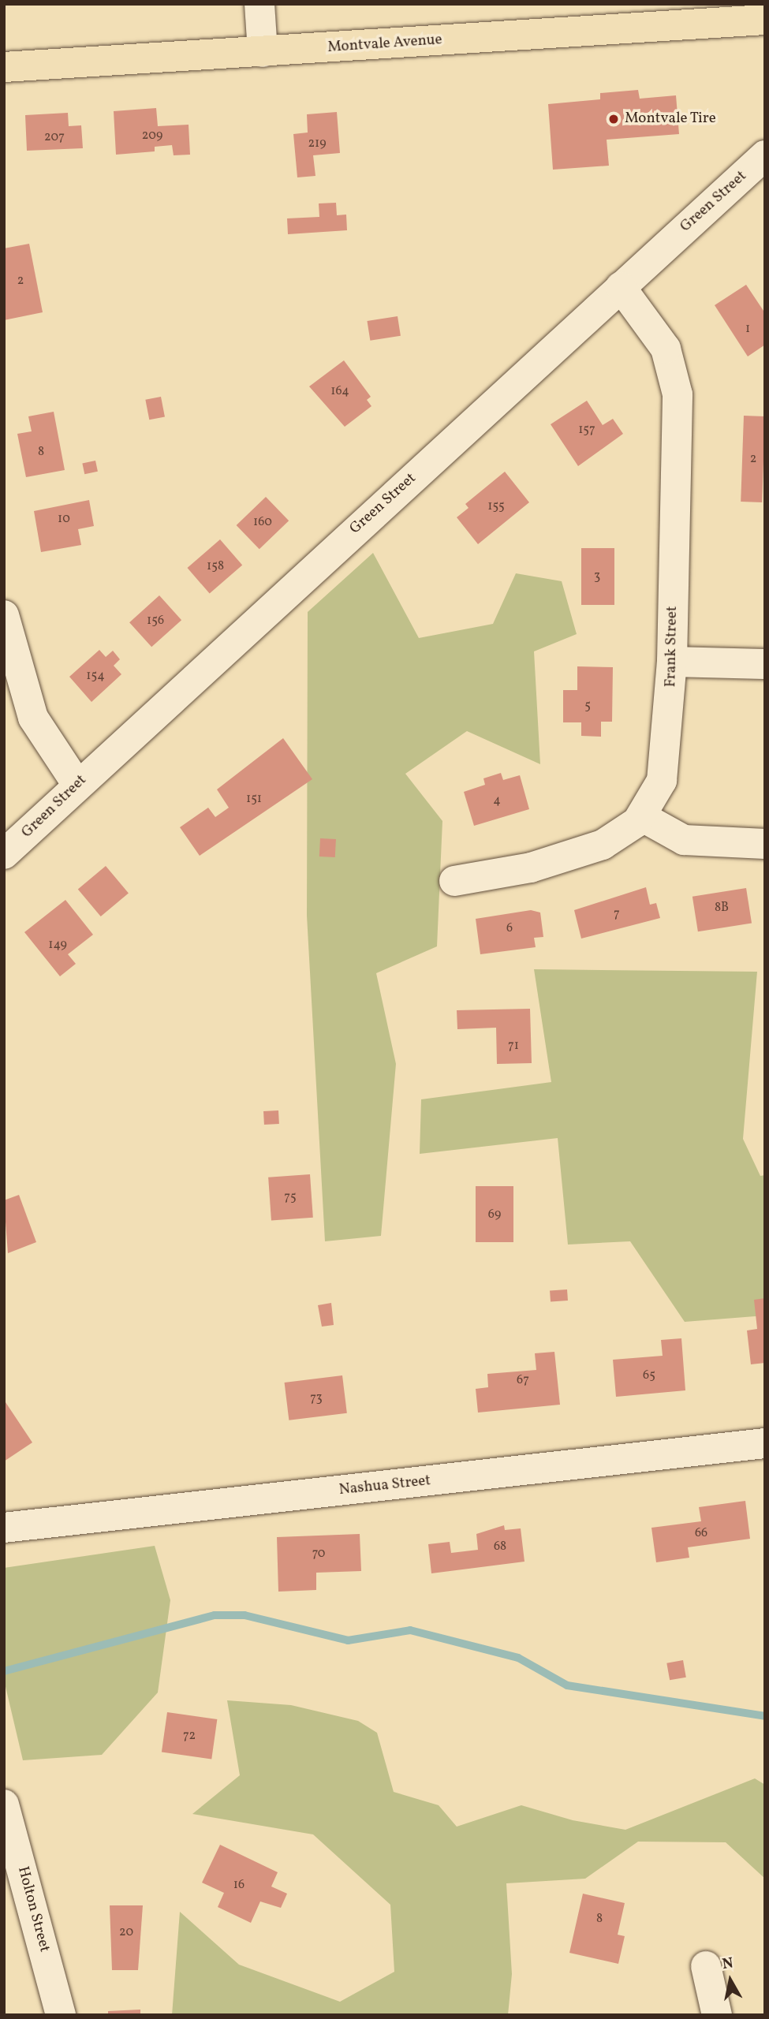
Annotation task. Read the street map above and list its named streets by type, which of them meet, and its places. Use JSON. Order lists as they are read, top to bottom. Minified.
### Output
{"streets":{"main road":["Montvale Avenue"],"street":["Green Street","Frank Street","Nashua Street","Holton Street"]},"crossings":[["Green Street","Frank Street"]],"places":["Montvale Tire"],"house_numbers":["209","207","219","2","1","164","157","8","2","155","10","160","158","3","156","154","5","151","4","8B","7","6","149","71","75","69","65","67","73","66","68","70","72","16","8","20"],"north":"top"}
